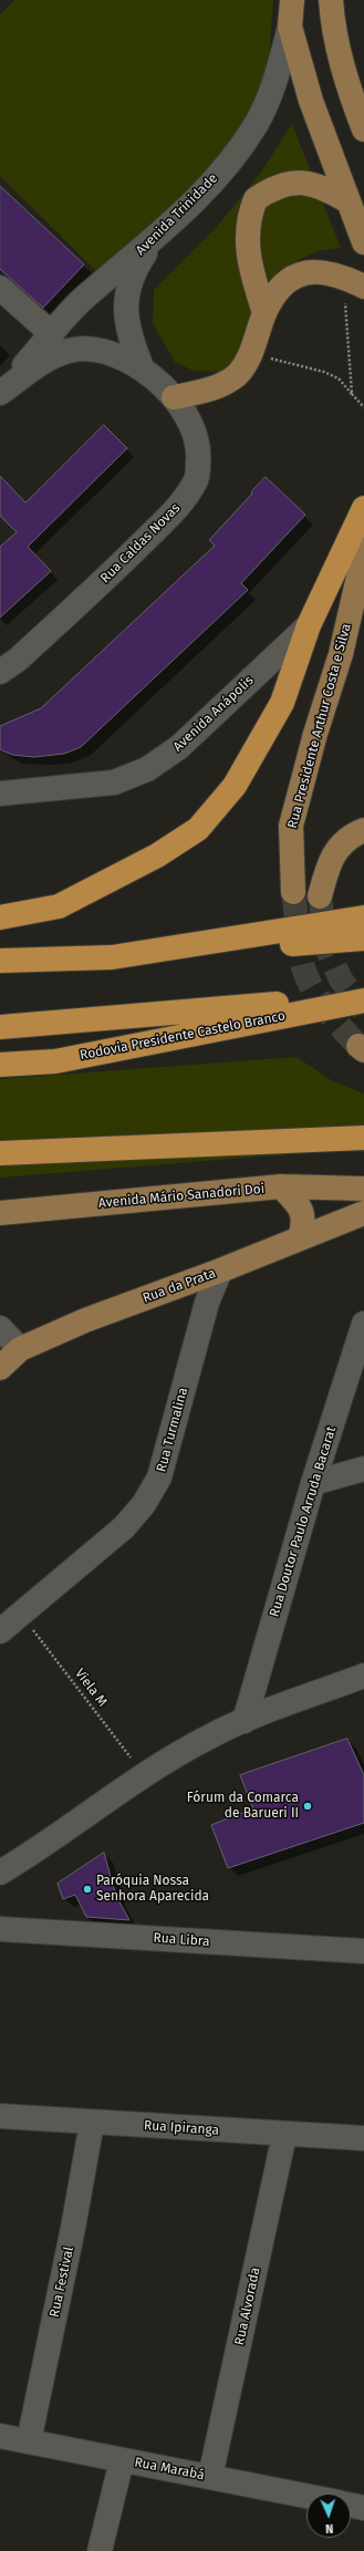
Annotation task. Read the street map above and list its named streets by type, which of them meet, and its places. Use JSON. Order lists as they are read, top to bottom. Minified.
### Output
{"streets":{"highway":["Rodovia Presidente Castelo Branco"],"main road":["Rua Presidente Arthur Costa e Silva","Avenida Mário Sanadori Doi","Rua da Prata"],"street":["Avenida Trinidade","Rua Caldas Novas","Avenida Anápolis","Rua Turmalina","Rua Doutor Paulo Arruda Bacarat","Rua Libra","Rua Ipiranga","Rua Festival","Rua Alvorada","Rua Marabá"],"path":["Viela M"]},"crossings":[["Avenida Trinidade","Rua Caldas Novas"],["Rua da Prata","Rua Turmalina"],["Rua Turmalina","Viela M"],["Rua Ipiranga","Rua Festival"],["Rua Ipiranga","Rua Alvorada"],["Rua Festival","Rua Marabá"],["Rua Alvorada","Rua Marabá"]],"places":["Fórum da Comarca de Barueri II","Paróquia Nossa Senhora Aparecida"],"north":"bottom"}
